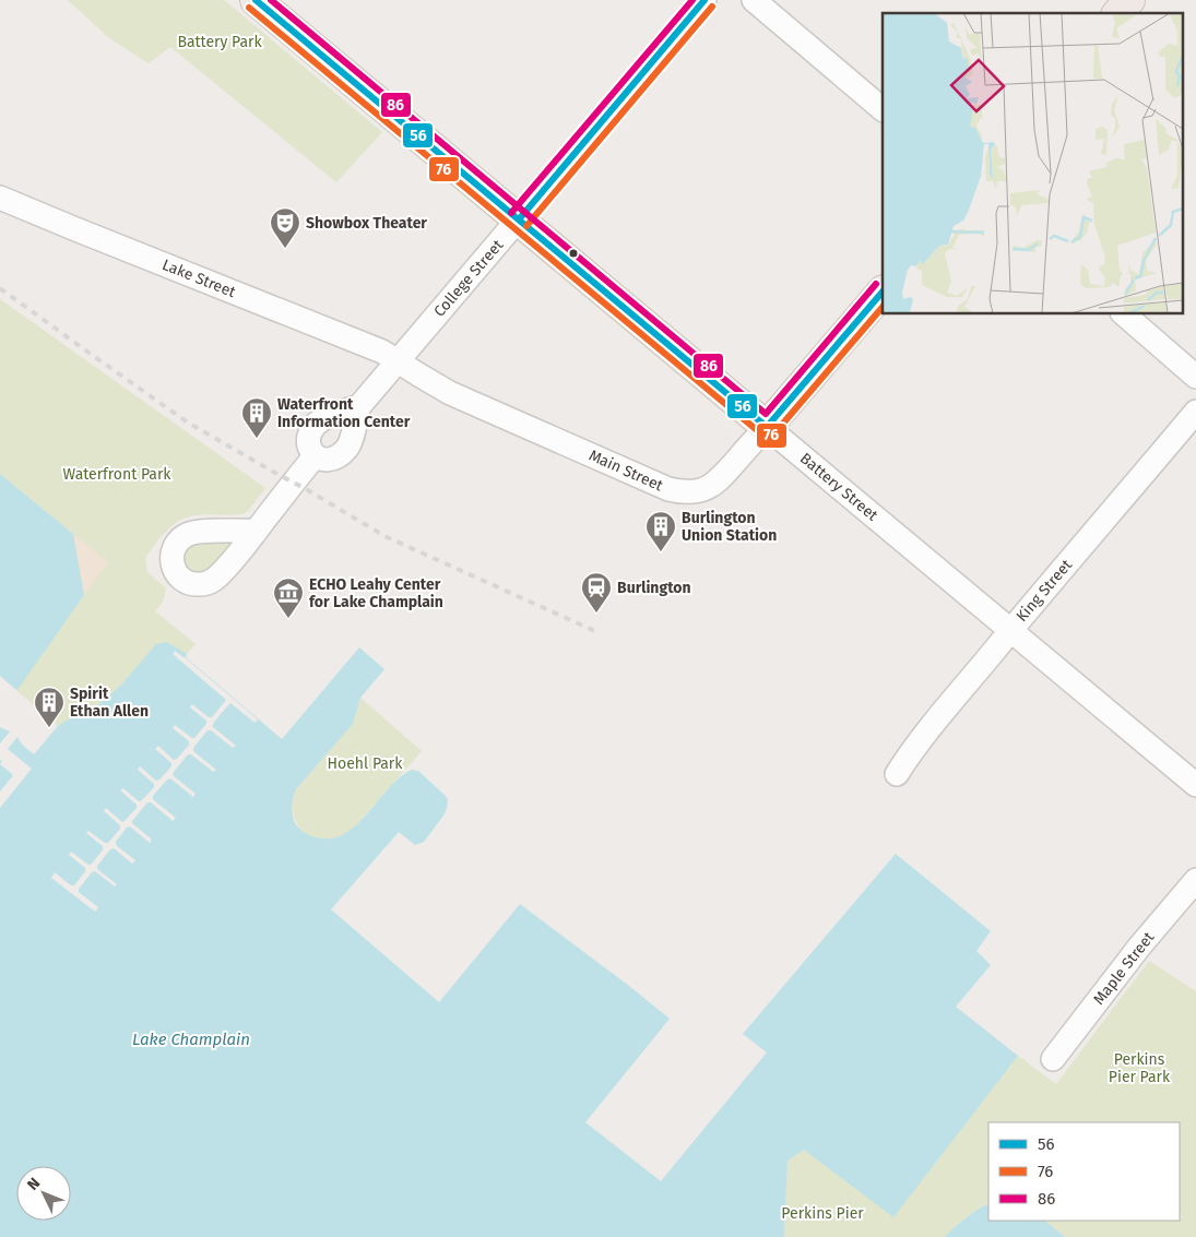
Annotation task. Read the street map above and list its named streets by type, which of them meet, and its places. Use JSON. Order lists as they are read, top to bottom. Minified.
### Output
{"streets":{"main road":["Main Street","Battery Street"],"street":["Lake Street","College Street","King Street","Maple Street"]},"crossings":[["Lake Street","College Street"],["Lake Street","Main Street"],["College Street","Main Street"],["College Street","Battery Street"],["Main Street","Battery Street"],["Battery Street","King Street"]],"water":["Lake Champlain"],"parks":["Battery Park","Waterfront Park","Hoehl Park","Perkins Pier Park","Perkins Pier"],"places":{"theatre":["Showbox Theater"],"building":["Waterfront Information Center","Burlington Union Station","Spirit Ethan Allen"],"station":["Burlington"],"museum":["ECHO Leahy Center for Lake Champlain"]},"lines":["transit line 56","transit line 86","transit line 76"],"legend":["56","76","86"],"north":"top left"}
